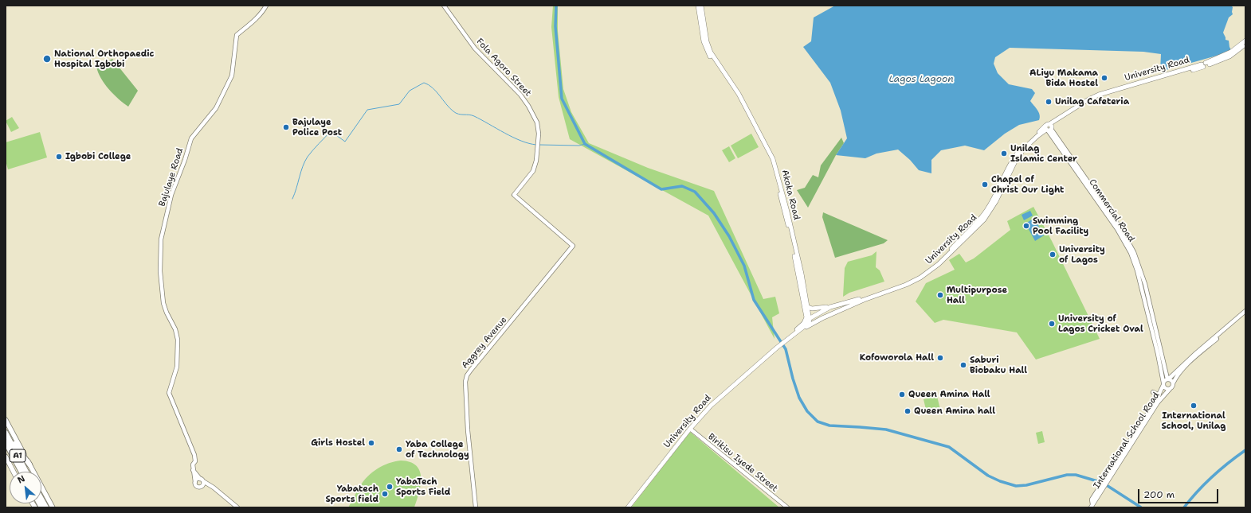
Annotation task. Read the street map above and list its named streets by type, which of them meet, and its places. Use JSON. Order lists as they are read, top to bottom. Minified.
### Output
{"streets":{"highway":["A1"],"main road":["University Road","Akoka Road"],"street":["Fola Agoro Street","Bajulaye Road","Commercial Road","Aggrey Avenue","International School Road","Birikisu Iyede Street"]},"crossings":[["Fola Agoro Street","Aggrey Avenue"],["University Road","Akoka Road"],["University Road","Commercial Road"],["University Road","Birikisu Iyede Street"],["Commercial Road","International School Road"]],"water":["Lagos Lagoon"],"places":["National Orthopaedic Hospital Igbobi","ALiyu Makama Bida Hostel","Unilag Cafeteria","Bajulaye Police Post","Unilag Islamic Center","Igbobi College","Chapel of Christ Our Light","Swimming Pool Facility","University of Lagos","Multipurpose Hall","University of Lagos Cricket Oval","Kofoworola Hall","Saburi Biobaku Hall","Queen Amina Hall","International School, Unilag","Queen Amina hall","Girls Hostel","Yaba College of Technology","YabaTech Sports Field","Yabatech Sports field"],"scale_bar":"200 m","north":"top left"}
